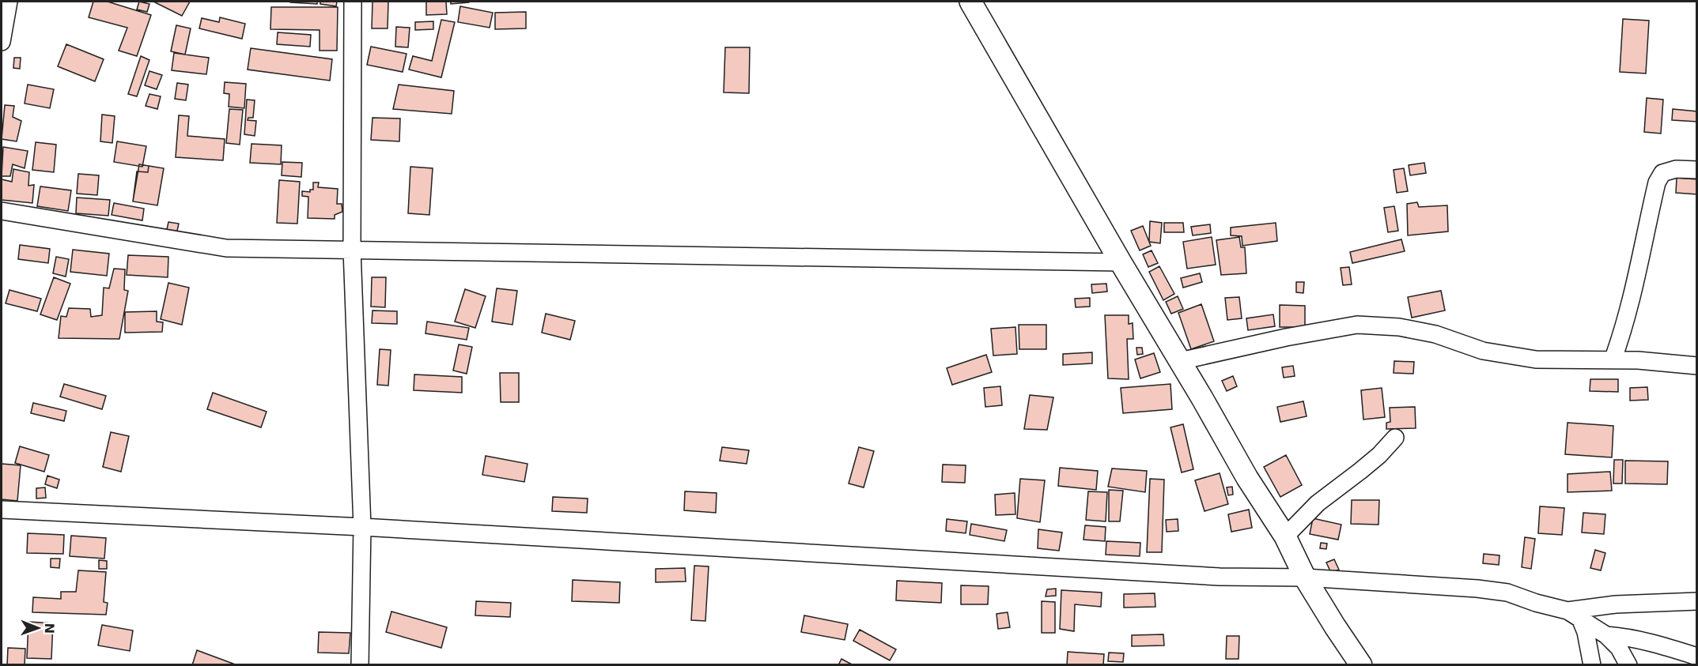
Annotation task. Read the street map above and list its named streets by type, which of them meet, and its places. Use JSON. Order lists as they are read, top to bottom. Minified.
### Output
{"north":"right"}
